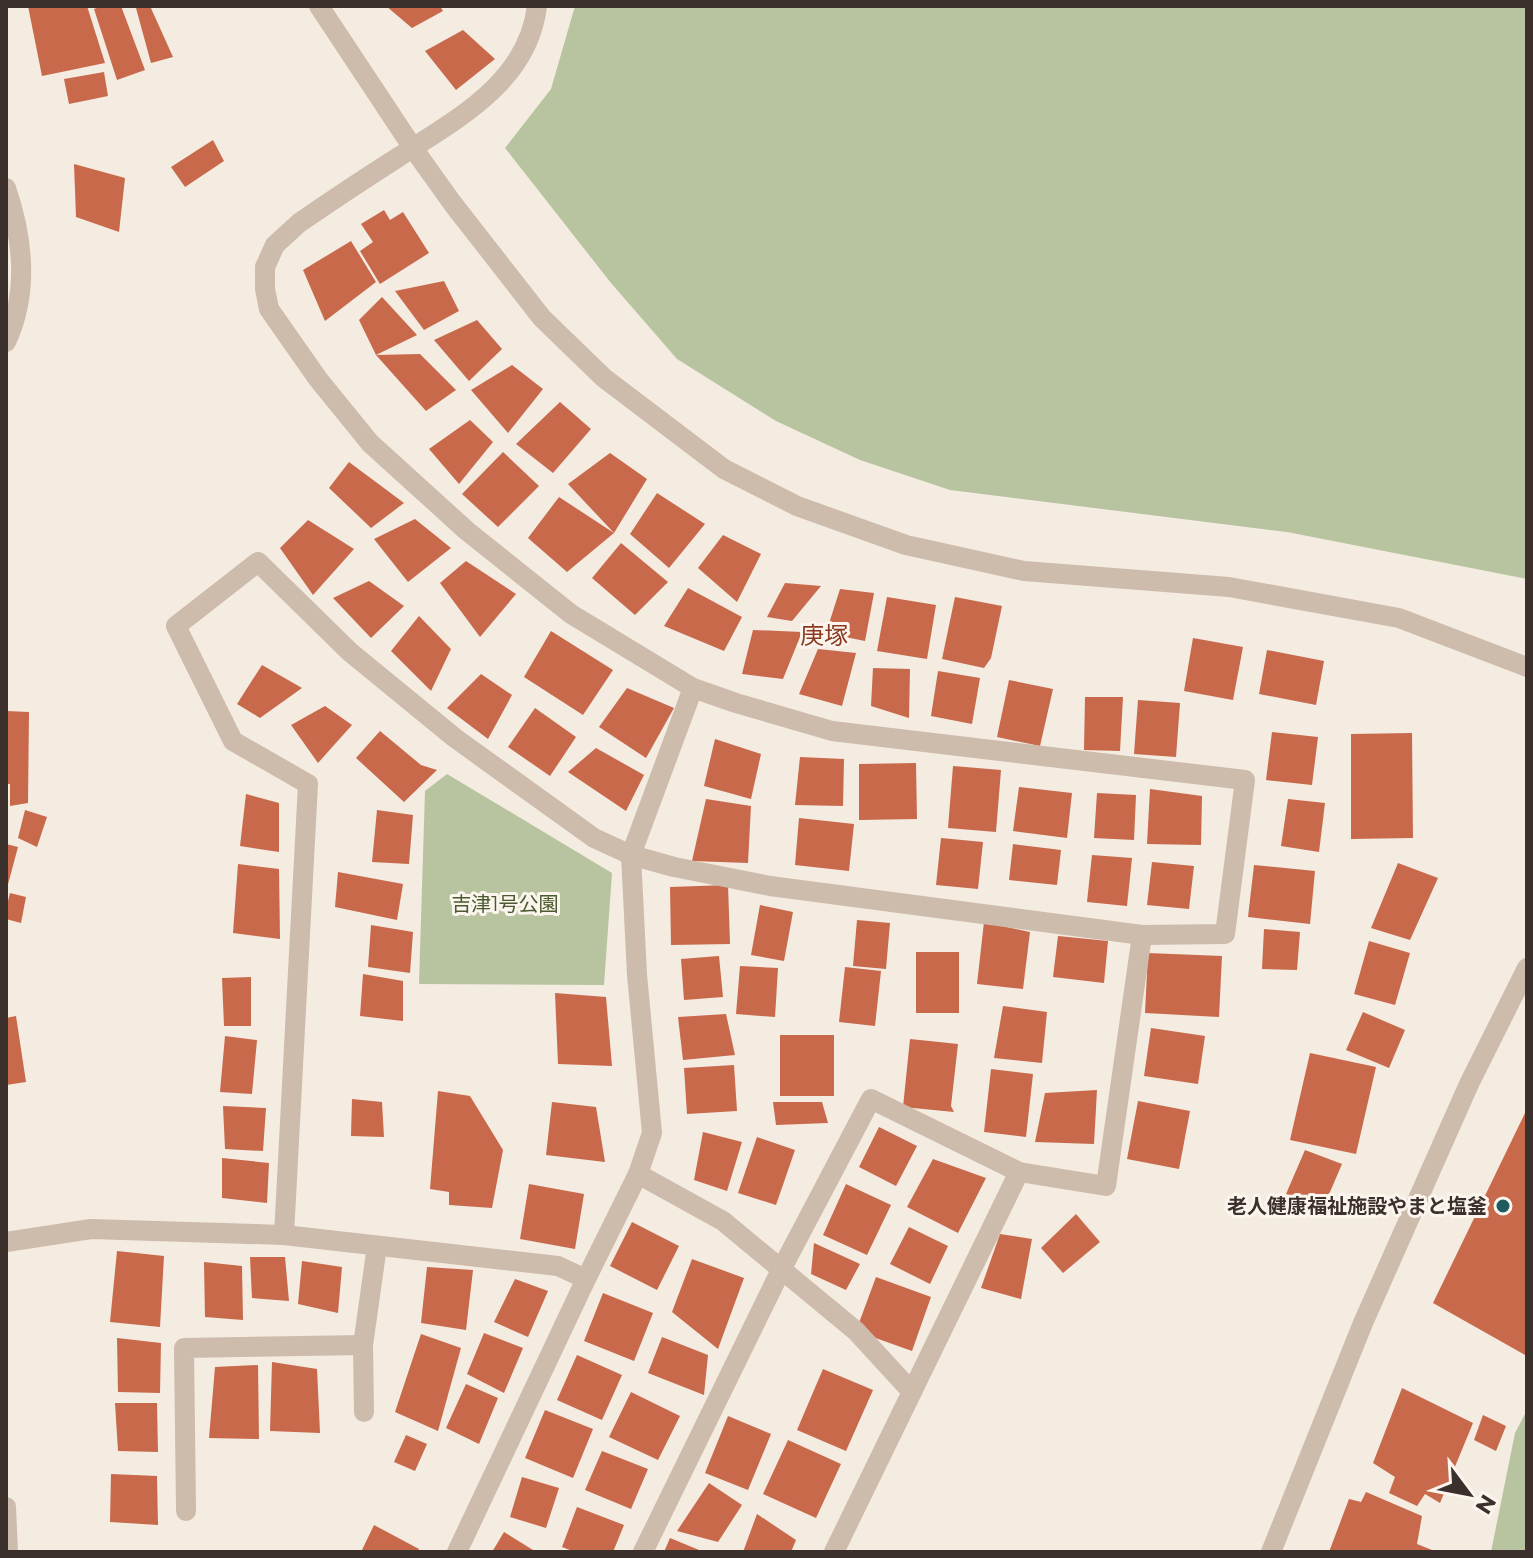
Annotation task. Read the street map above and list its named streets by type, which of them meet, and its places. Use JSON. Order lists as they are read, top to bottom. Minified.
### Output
{"districts":["庚塚"],"parks":["吉津1号公園"],"places":["老人健康福祉施設やまと塩釜"],"north":"bottom right"}
